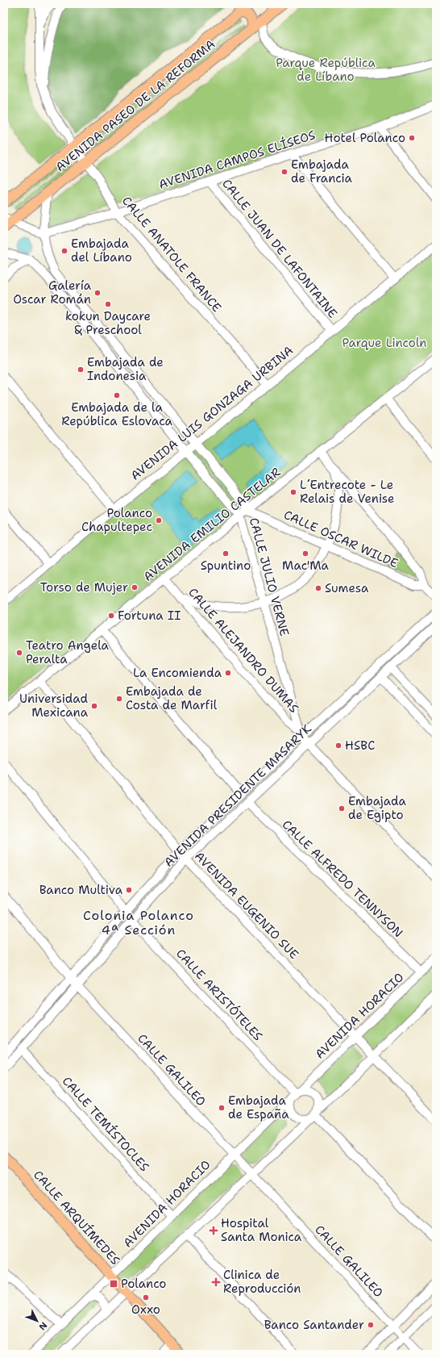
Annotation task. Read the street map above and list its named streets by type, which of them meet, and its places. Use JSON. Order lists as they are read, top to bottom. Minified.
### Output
{"streets":{"main road":["AVENIDA PASEO DE LA REFORMA","CALLE ARQUÍMEDES"],"street":["AVENIDA CAMPOS ELÍSEOS","CALLE JUAN DE LAFONTAINE","CALLE ANATOLE FRANCE","AVENIDA LUIS GONZAGA URBINA","AVENIDA EMILIO CASTELAR","CALLE OSCAR WILDE","CALLE JULIO VERNE","CALLE ALEJANDRO DUMAS","AVENIDA PRESIDENTE MASARYK","CALLE ALFREDO TENNYSON","AVENIDA EUGENIO SUE","CALLE ARISTÓTELES","AVENIDA HORACIO","CALLE GALILEO","CALLE TEMÍSTOCLES"]},"crossings":[["AVENIDA PASEO DE LA REFORMA","CALLE ANATOLE FRANCE"],["AVENIDA PASEO DE LA REFORMA","CALLE JULIO VERNE"],["AVENIDA CAMPOS ELÍSEOS","CALLE JUAN DE LAFONTAINE"],["AVENIDA CAMPOS ELÍSEOS","CALLE ANATOLE FRANCE"],["AVENIDA CAMPOS ELÍSEOS","CALLE JULIO VERNE"],["CALLE JUAN DE LAFONTAINE","AVENIDA LUIS GONZAGA URBINA"],["CALLE ANATOLE FRANCE","AVENIDA LUIS GONZAGA URBINA"],["AVENIDA LUIS GONZAGA URBINA","CALLE JULIO VERNE"],["AVENIDA EMILIO CASTELAR","CALLE OSCAR WILDE"],["AVENIDA EMILIO CASTELAR","CALLE JULIO VERNE"],["AVENIDA EMILIO CASTELAR","CALLE ALEJANDRO DUMAS"],["AVENIDA EMILIO CASTELAR","AVENIDA EUGENIO SUE"],["CALLE OSCAR WILDE","CALLE JULIO VERNE"],["CALLE JULIO VERNE","CALLE ALEJANDRO DUMAS"],["CALLE ALEJANDRO DUMAS","AVENIDA PRESIDENTE MASARYK"],["AVENIDA PRESIDENTE MASARYK","CALLE ALFREDO TENNYSON"],["AVENIDA PRESIDENTE MASARYK","AVENIDA EUGENIO SUE"],["AVENIDA PRESIDENTE MASARYK","CALLE ARISTÓTELES"],["AVENIDA PRESIDENTE MASARYK","CALLE GALILEO"],["AVENIDA PRESIDENTE MASARYK","CALLE TEMÍSTOCLES"],["CALLE ALFREDO TENNYSON","AVENIDA HORACIO"],["AVENIDA EUGENIO SUE","AVENIDA HORACIO"],["CALLE ARISTÓTELES","AVENIDA HORACIO"],["AVENIDA HORACIO","CALLE GALILEO"],["AVENIDA HORACIO","CALLE TEMÍSTOCLES"],["AVENIDA HORACIO","CALLE ARQUÍMEDES"]],"districts":["Colonia Polanco 4ª Sección"],"parks":["Parque República de Líbano","Parque Lincoln"],"places":{"other":["Hotel Polanco","Embajada de Francia","Embajada del Líbano","Galería Oscar Román","kokun Daycare & Preschool","Embajada de Indonesia","Embajada de la República Eslovaca","L´Entrecote - Le Relais de Venise","Polanco Chapultepec","Spuntino","Mac'Ma","Torso de Mujer","Sumesa","Fortuna II","Teatro Angela Peralta","La Encomienda","Embajada de Costa de Marfil","Universidad Mexicana","HSBC","Embajada de Egipto","Banco Multiva","Embajada de España","Oxxo","Banco Santander"],"health":["Hospital Santa Monica","Clinica de Reproducción"],"transit":["Polanco"]},"north":"bottom right"}
